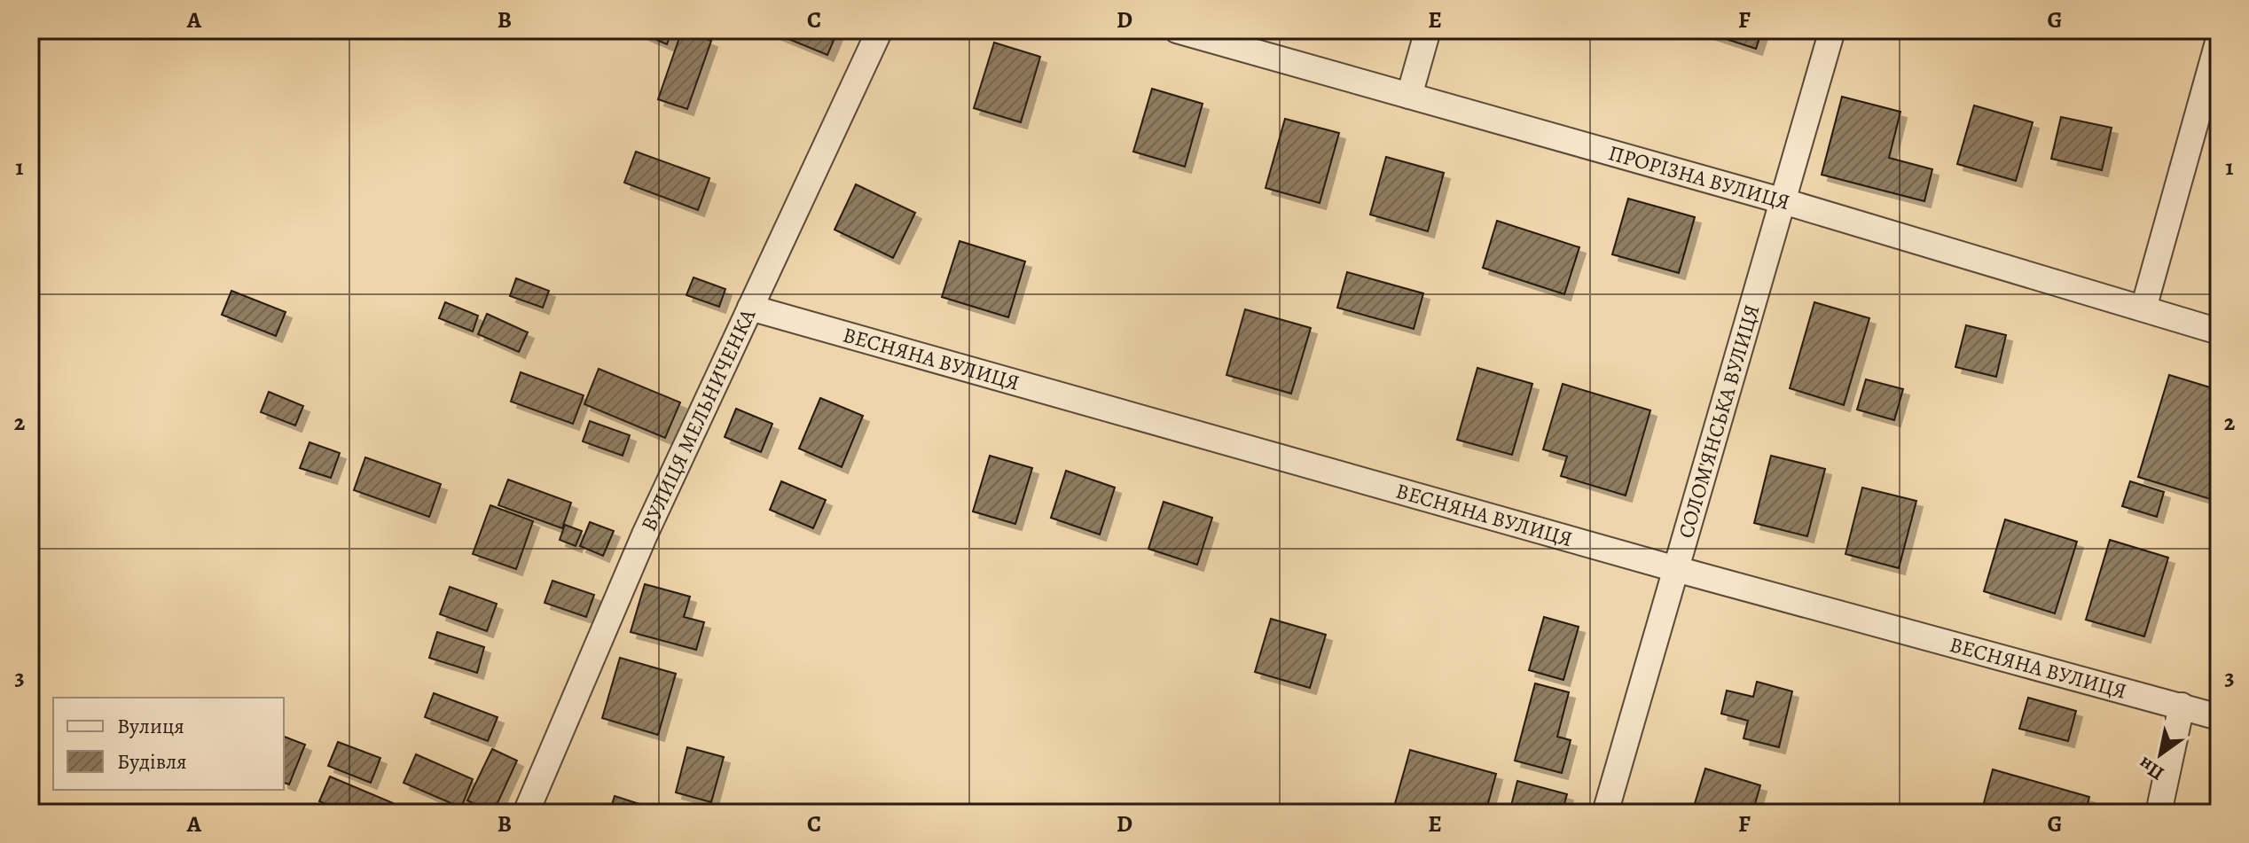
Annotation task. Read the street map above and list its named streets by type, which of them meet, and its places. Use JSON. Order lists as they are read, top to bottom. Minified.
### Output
{"streets":{"street":["ПРОРІЗНА ВУЛИЦЯ","ВЕСНЯНА ВУЛИЦЯ","ВУЛИЦЯ МЕЛЬНИЧЕНКА","СОЛОМ'ЯНСЬКА ВУЛИЦЯ"]},"crossings":[["ПРОРІЗНА ВУЛИЦЯ","СОЛОМ'ЯНСЬКА ВУЛИЦЯ"],["ВЕСНЯНА ВУЛИЦЯ","ВУЛИЦЯ МЕЛЬНИЧЕНКА"],["ВЕСНЯНА ВУЛИЦЯ","СОЛОМ'ЯНСЬКА ВУЛИЦЯ"]],"legend":["Вулиця","Будівля"],"north":"bottom left","grid":{"columns":["A","B","C","D","E","F","G"],"rows":["1","2","3"]}}
